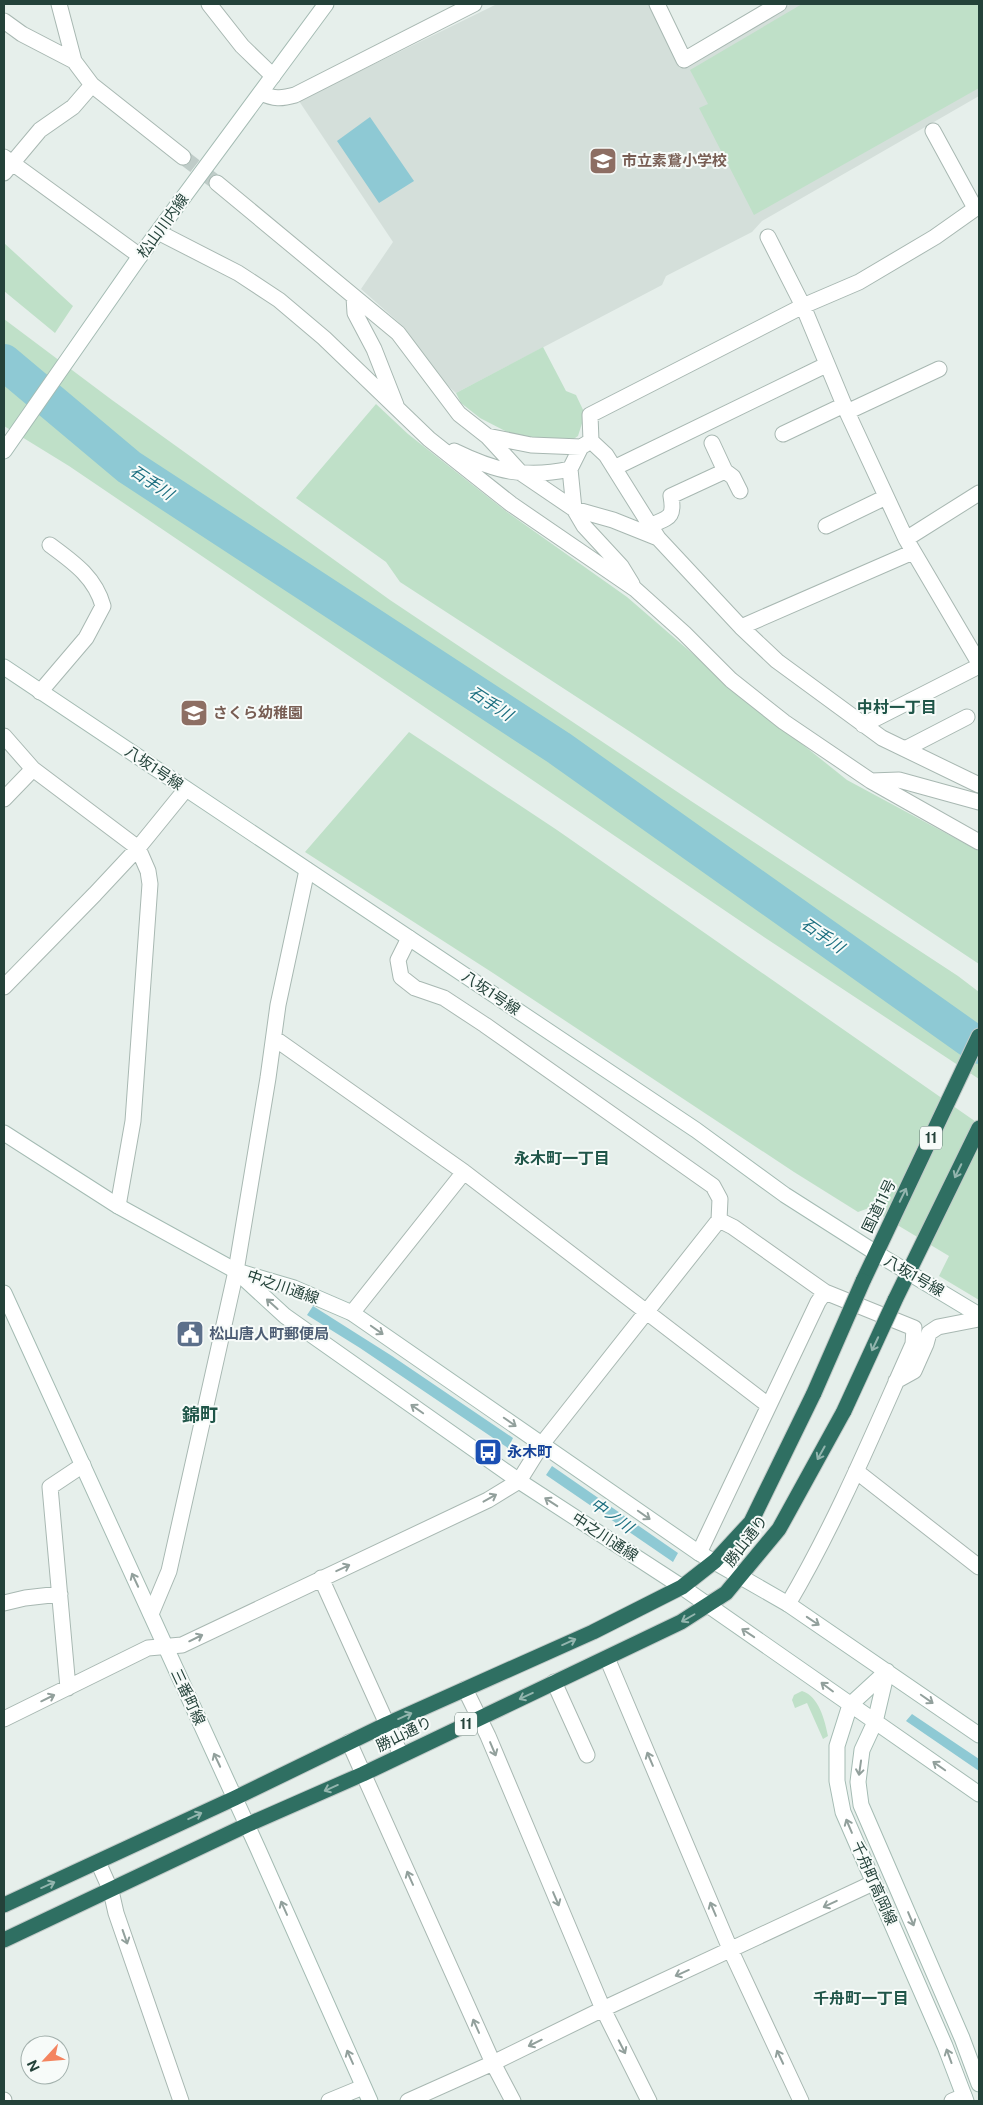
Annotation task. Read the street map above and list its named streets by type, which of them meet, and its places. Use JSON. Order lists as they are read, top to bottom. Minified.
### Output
{"streets":{"highway":["11","国道11号","勝山通り"],"street":["松山川内線","八坂1号線","中之川通線","三番町線","千舟町高岡線"]},"crossings":[["八坂1号線","11"],["八坂1号線","国道11号"],["八坂1号線","勝山通り"],["11","勝山通り"],["国道11号","勝山通り"],["中之川通線","勝山通り"],["中之川通線","千舟町高岡線"],["勝山通り","三番町線"]],"districts":["中村一丁目","永木町一丁目","錦町","千舟町一丁目"],"water":["石手川","中ノ川"],"places":{"school or university":["市立素鵞小学校","さくら幼稚園"],"public building":["松山唐人町郵便局"],"bus stop":["永木町"]},"north":"bottom left"}
